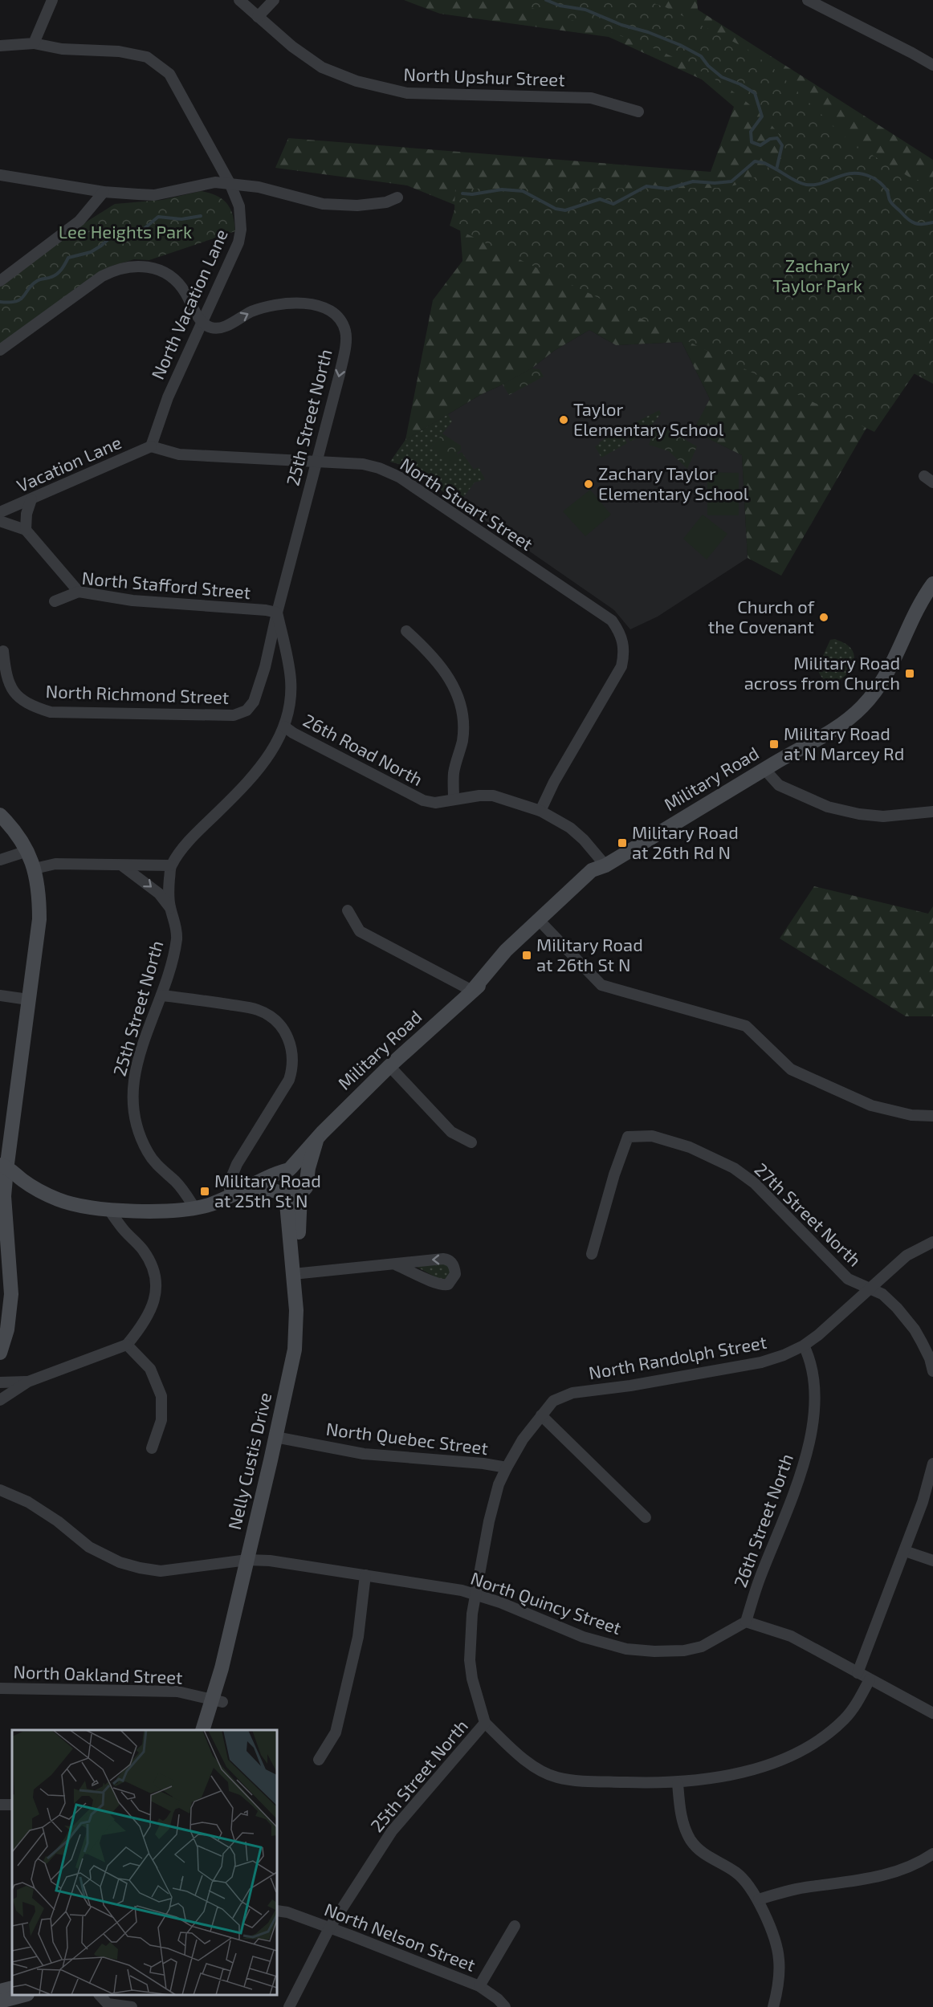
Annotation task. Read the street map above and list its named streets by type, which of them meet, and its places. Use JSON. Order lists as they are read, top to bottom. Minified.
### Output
{"streets":{"main road":["Military Road","Nelly Custis Drive"],"street":["North Upshur Street","North Vacation Lane","25th Street North","Vacation Lane","North Stuart Street","North Stafford Street","North Richmond Street","26th Road North","27th Street North","North Randolph Street","North Quebec Street","26th Street North","North Quincy Street","North Oakland Street","North Nelson Street"]},"crossings":[["North Vacation Lane","25th Street North"],["North Vacation Lane","Vacation Lane"],["North Vacation Lane","North Stuart Street"],["25th Street North","North Stuart Street"],["25th Street North","North Stafford Street"],["25th Street North","North Richmond Street"],["25th Street North","26th Road North"],["25th Street North","North Randolph Street"],["25th Street North","North Quebec Street"],["25th Street North","North Quincy Street"],["25th Street North","North Nelson Street"],["Vacation Lane","North Stuart Street"],["North Stuart Street","26th Road North"],["26th Road North","Military Road"],["Military Road","Nelly Custis Drive"],["27th Street North","North Randolph Street"],["North Randolph Street","26th Street North"],["North Quebec Street","Nelly Custis Drive"],["Nelly Custis Drive","North Quincy Street"],["Nelly Custis Drive","North Oakland Street"],["26th Street North","North Quincy Street"]],"parks":["Lee Heights Park","Zachary Taylor Park"],"places":{"other":["Taylor Elementary School","Zachary Taylor Elementary School","Church of the Covenant"],"transit":["Military Road across from Church","Military Road at N Marcey Rd","Military Road at 26th Rd N","Military Road at 26th St N","Military Road at 25th St N"]}}
